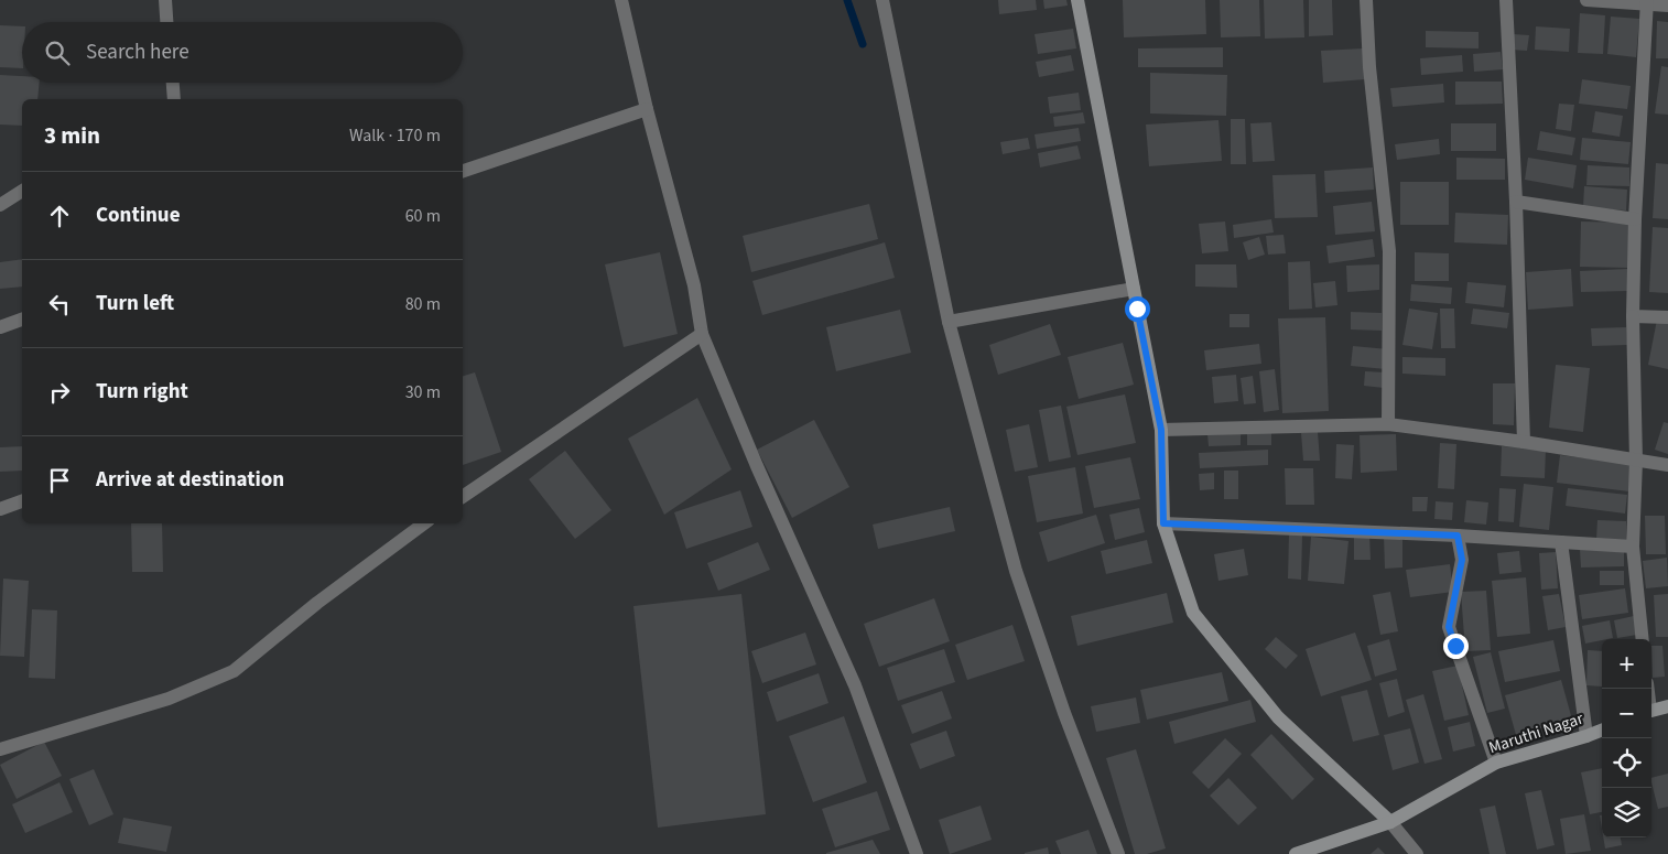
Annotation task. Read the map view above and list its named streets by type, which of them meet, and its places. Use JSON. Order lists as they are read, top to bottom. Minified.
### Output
{"streets":{"street":["Maruthi Nagar"]},"page":{"search":"Search here","heading":["3 min","Walk · 170 m"],"list":[["Continue","60 m"],["Turn left","80 m"],["Turn right","30 m"],"Arrive at destination"],"map_buttons":["+","−"]}}
